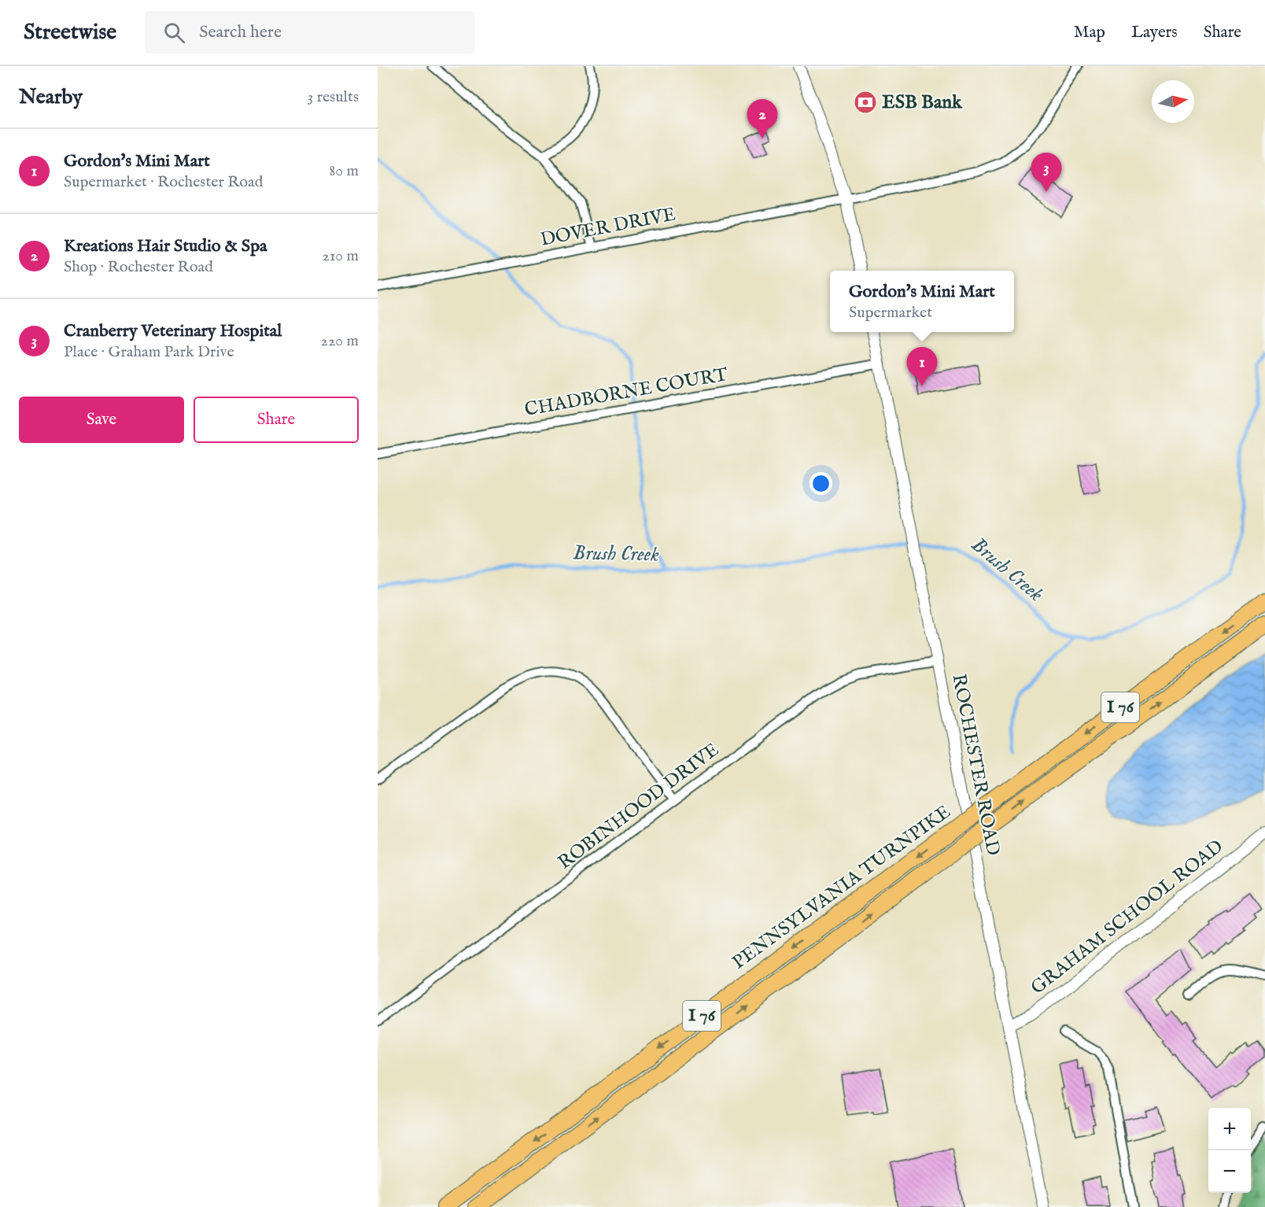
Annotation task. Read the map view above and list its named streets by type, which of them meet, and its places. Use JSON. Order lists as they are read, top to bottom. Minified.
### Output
{"streets":{"highway":["I 76","PENNSYLVANIA TURNPIKE"],"street":["DOVER DRIVE","CHADBORNE COURT","ROCHESTER ROAD","ROBINHOOD DRIVE","GRAHAM SCHOOL ROAD"]},"crossings":[["CHADBORNE COURT","ROCHESTER ROAD"],["ROCHESTER ROAD","ROBINHOOD DRIVE"],["ROCHESTER ROAD","GRAHAM SCHOOL ROAD"]],"water":["Brush Creek"],"places":{"bank":["ESB Bank"]},"north":"right","page":{"header":"Streetwise","search":"Search here","nav":["Map","Layers","Share"],"heading":["Nearby","3 results"],"pins":["2","3","1"],"list":[{"mark":"1","name":"Gordon's Mini Mart","note":"Supermarket · Rochester Road","value":"80 m"},{"mark":"2","name":"Kreations Hair Studio & Spa","note":"Shop · Rochester Road","value":"210 m"},{"mark":"3","name":"Cranberry Veterinary Hospital","note":"Place · Graham Park Drive","value":"220 m"}],"popup":["Gordon's Mini Mart","Supermarket"],"buttons":["Save","Share"],"map_buttons":["+","−"]}}
